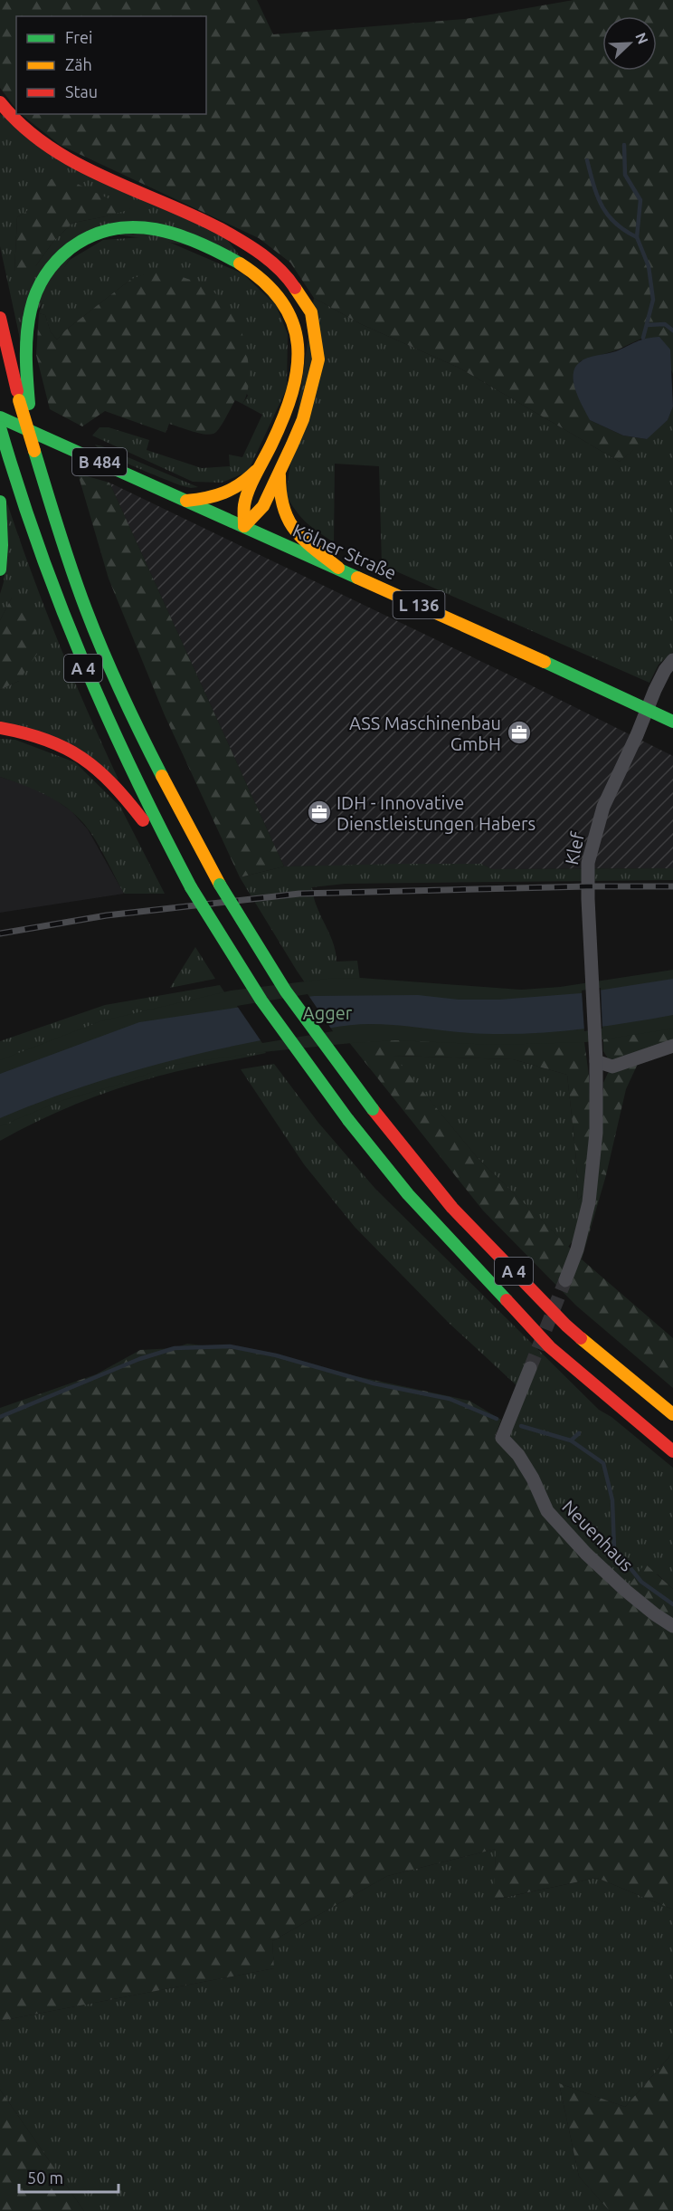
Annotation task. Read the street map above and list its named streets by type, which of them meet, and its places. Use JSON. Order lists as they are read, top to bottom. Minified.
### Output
{"streets":{"main road":["B 484","Kölner Straße","L 136","A 4"],"street":["Klef","Neuenhaus"]},"crossings":[["Kölner Straße","Klef"]],"parks":["Agger"],"places":{"office":["ASS Maschinenbau GmbH","IDH - Innovative Dienstleistungen Habers"]},"legend":["Frei","Zäh","Stau"],"scale_bar":"50 m","north":"top right"}
